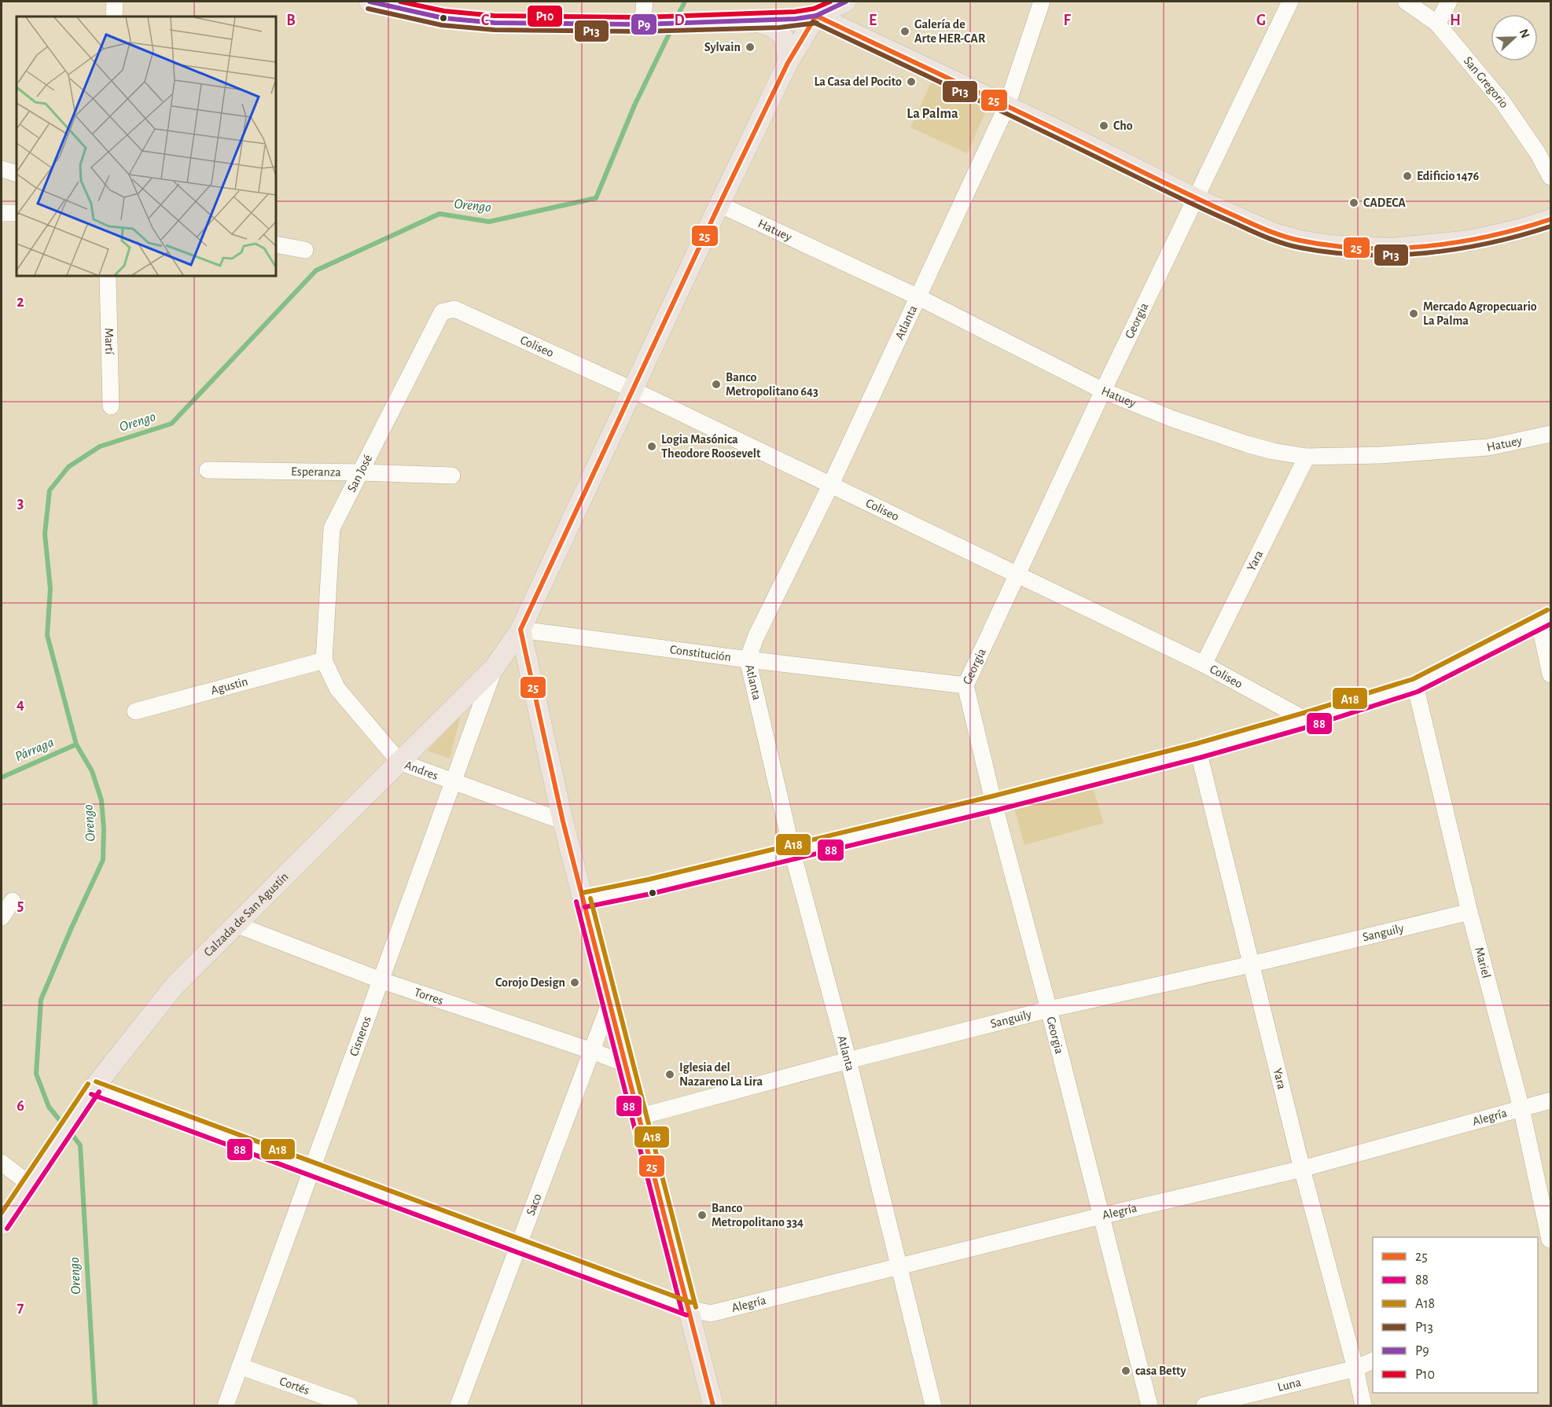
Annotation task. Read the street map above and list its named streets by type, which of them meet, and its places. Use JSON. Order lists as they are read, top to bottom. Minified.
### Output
{"streets":{"main road":["Calzada de San Agustín"],"street":["San Gregorio","Hatuey","Georgia","Atlanta","Martí","Coliseo","Esperanza","San José","Yara","Constitución","Agustin","Andres","Sanguily","Mariel","Torres","Cisneros","Alegría","Saco","Luna","Cortés"]},"crossings":[["Hatuey","Georgia"],["Hatuey","Atlanta"],["Hatuey","Yara"],["Hatuey","Calzada de San Agustín"],["Georgia","Coliseo"],["Georgia","Constitución"],["Georgia","Sanguily"],["Georgia","Alegría"],["Atlanta","Coliseo"],["Atlanta","Constitución"],["Atlanta","Sanguily"],["Atlanta","Alegría"],["Coliseo","San José"],["Coliseo","Yara"],["Coliseo","Calzada de San Agustín"],["Esperanza","San José"],["San José","Agustin"],["San José","Andres"],["Yara","Sanguily"],["Yara","Alegría"],["Yara","Luna"],["Constitución","Calzada de San Agustín"],["Agustin","Andres"],["Andres","Calzada de San Agustín"],["Andres","Cisneros"],["Calzada de San Agustín","Torres"],["Calzada de San Agustín","Cisneros"],["Calzada de San Agustín","Alegría"],["Sanguily","Mariel"],["Mariel","Alegría"],["Torres","Cisneros"],["Torres","Saco"],["Cisneros","Alegría"],["Cisneros","Cortés"],["Alegría","Saco"]],"districts":["La Palma"],"water":["Orengo","Párraga"],"places":["Galería de Arte HER-CAR","Sylvain","La Casa del Pocito","Cho","Edificio 1476","CADECA","Mercado Agropecuario La Palma","Banco Metropolitano 643","Logia Masónica Theodore Roosevelt","Corojo Design","Iglesia del Nazareno La Lira","Banco Metropolitano 334","casa Betty"],"lines":["transit line P9","transit line P10","transit line P13","transit line 25","transit line A18","transit line 88"],"legend":["25","88","A18","P13","P9","P10"],"north":"right","grid":{"columns":["B","C","D","E","F","G","H"],"rows":["2","3","4","5","6","7"]}}
